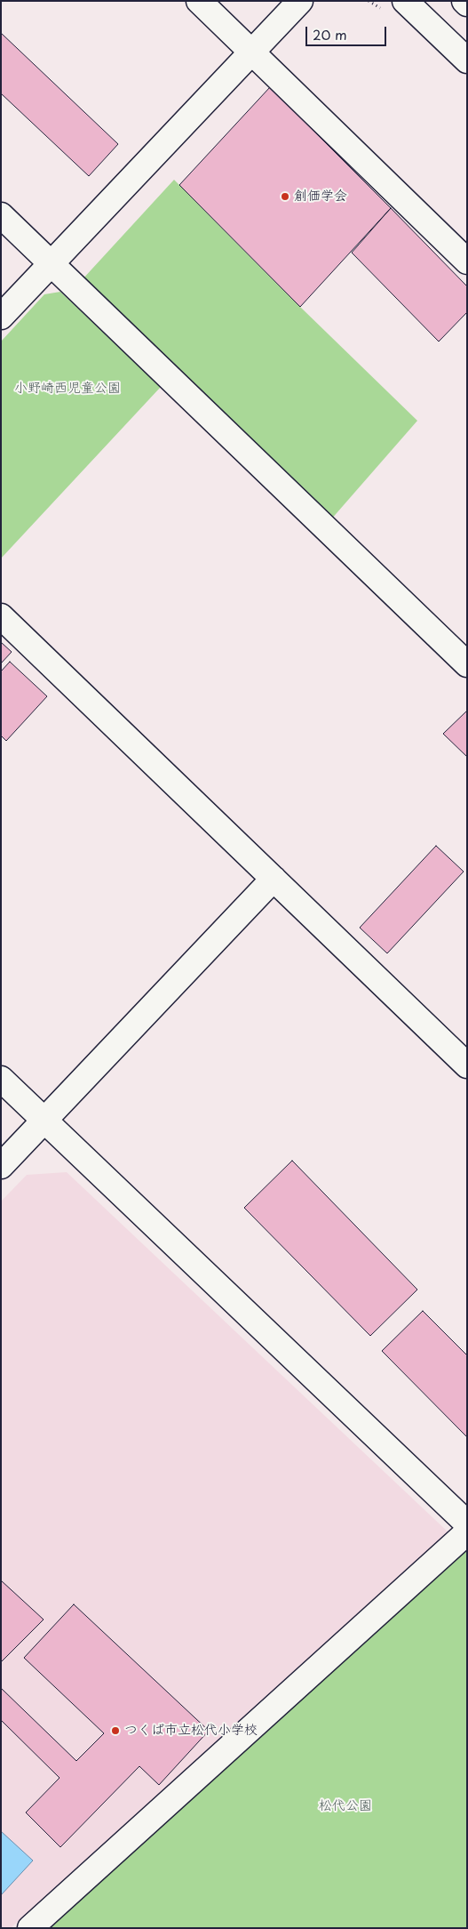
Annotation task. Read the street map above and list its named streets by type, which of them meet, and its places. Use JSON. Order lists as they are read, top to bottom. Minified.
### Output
{"parks":["小野崎西児童公園","松代公園"],"places":["創価学会","つくば市立松代小学校"],"scale_bar":"20 m"}
